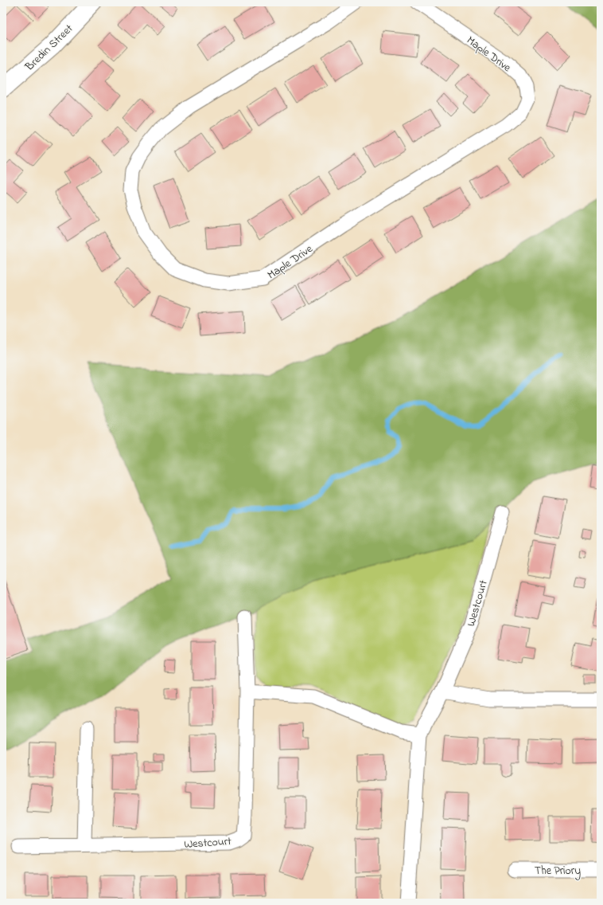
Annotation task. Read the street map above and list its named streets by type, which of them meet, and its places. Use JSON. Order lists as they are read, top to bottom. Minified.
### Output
{"streets":{"main road":["Bredin Street"],"street":["Maple Drive","Westcourt","The Priory"]}}
